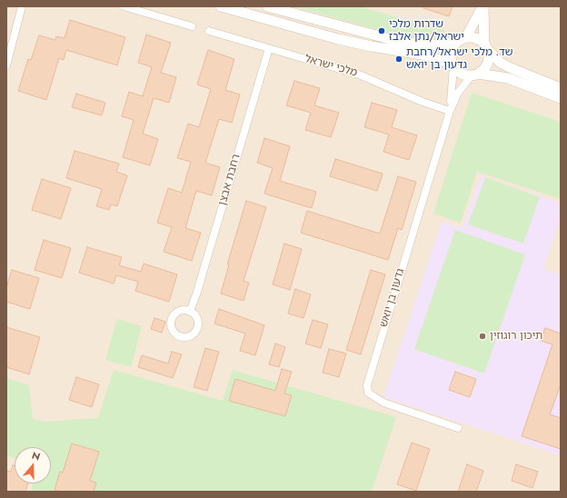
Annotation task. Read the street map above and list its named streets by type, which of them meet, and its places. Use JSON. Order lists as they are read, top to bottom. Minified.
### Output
{"streets":{"street":["מלכי ישראל","רחבת אבצן","גדעון בן יואש"]},"crossings":[["מלכי ישראל","רחבת אבצן"],["מלכי ישראל","גדעון בן יואש"]],"places":["שדרות מלכי ישראל/נתן אלבז","שד. מלכי ישראל/רחבת גדעון בן יואש","תיכון רוגוזין"],"north":"top"}
